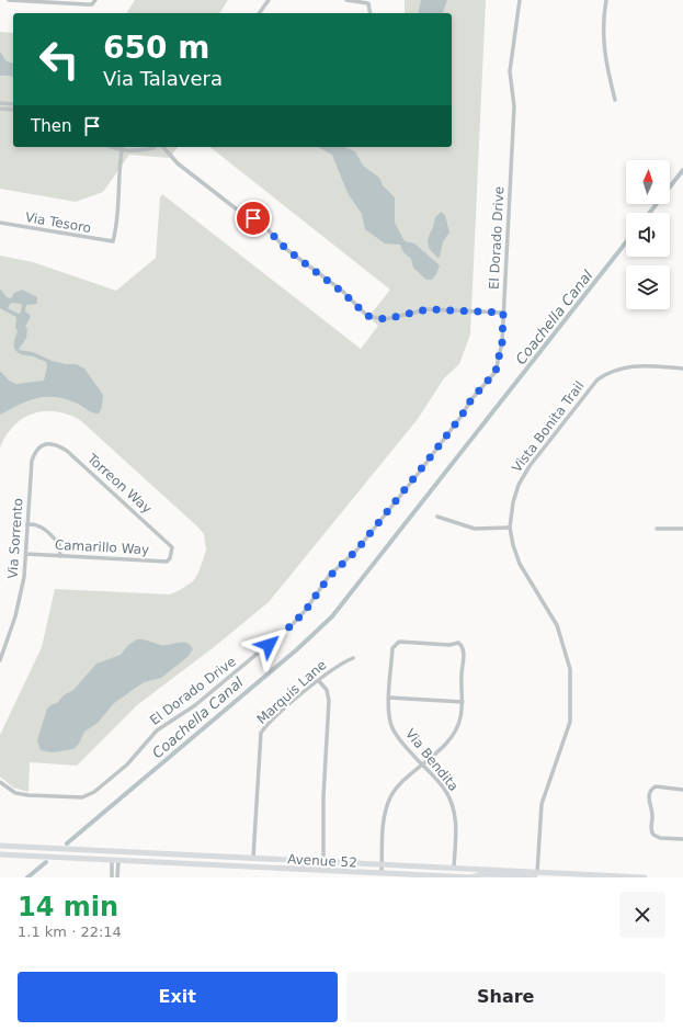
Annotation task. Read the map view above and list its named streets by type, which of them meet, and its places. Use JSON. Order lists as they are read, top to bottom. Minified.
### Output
{"streets":{"main road":["Avenue 52"],"street":["Via Tesoro","El Dorado Drive","Vista Bonita Trail","Torreon Way","Via Sorrento","Camarillo Way","Marquis Lane","Via Bendita"]},"crossings":[["Vista Bonita Trail","Avenue 52"],["Torreon Way","Via Sorrento"],["Torreon Way","Camarillo Way"],["Via Sorrento","Camarillo Way"],["Marquis Lane","Avenue 52"],["Via Bendita","Avenue 52"]],"water":["Coachella Canal"],"north":"top","page":{"turn":["650 m","Via Talavera"],"then":"Then","heading":["14 min","1.1 km · 22:14"],"buttons":["Exit","Share"]}}
